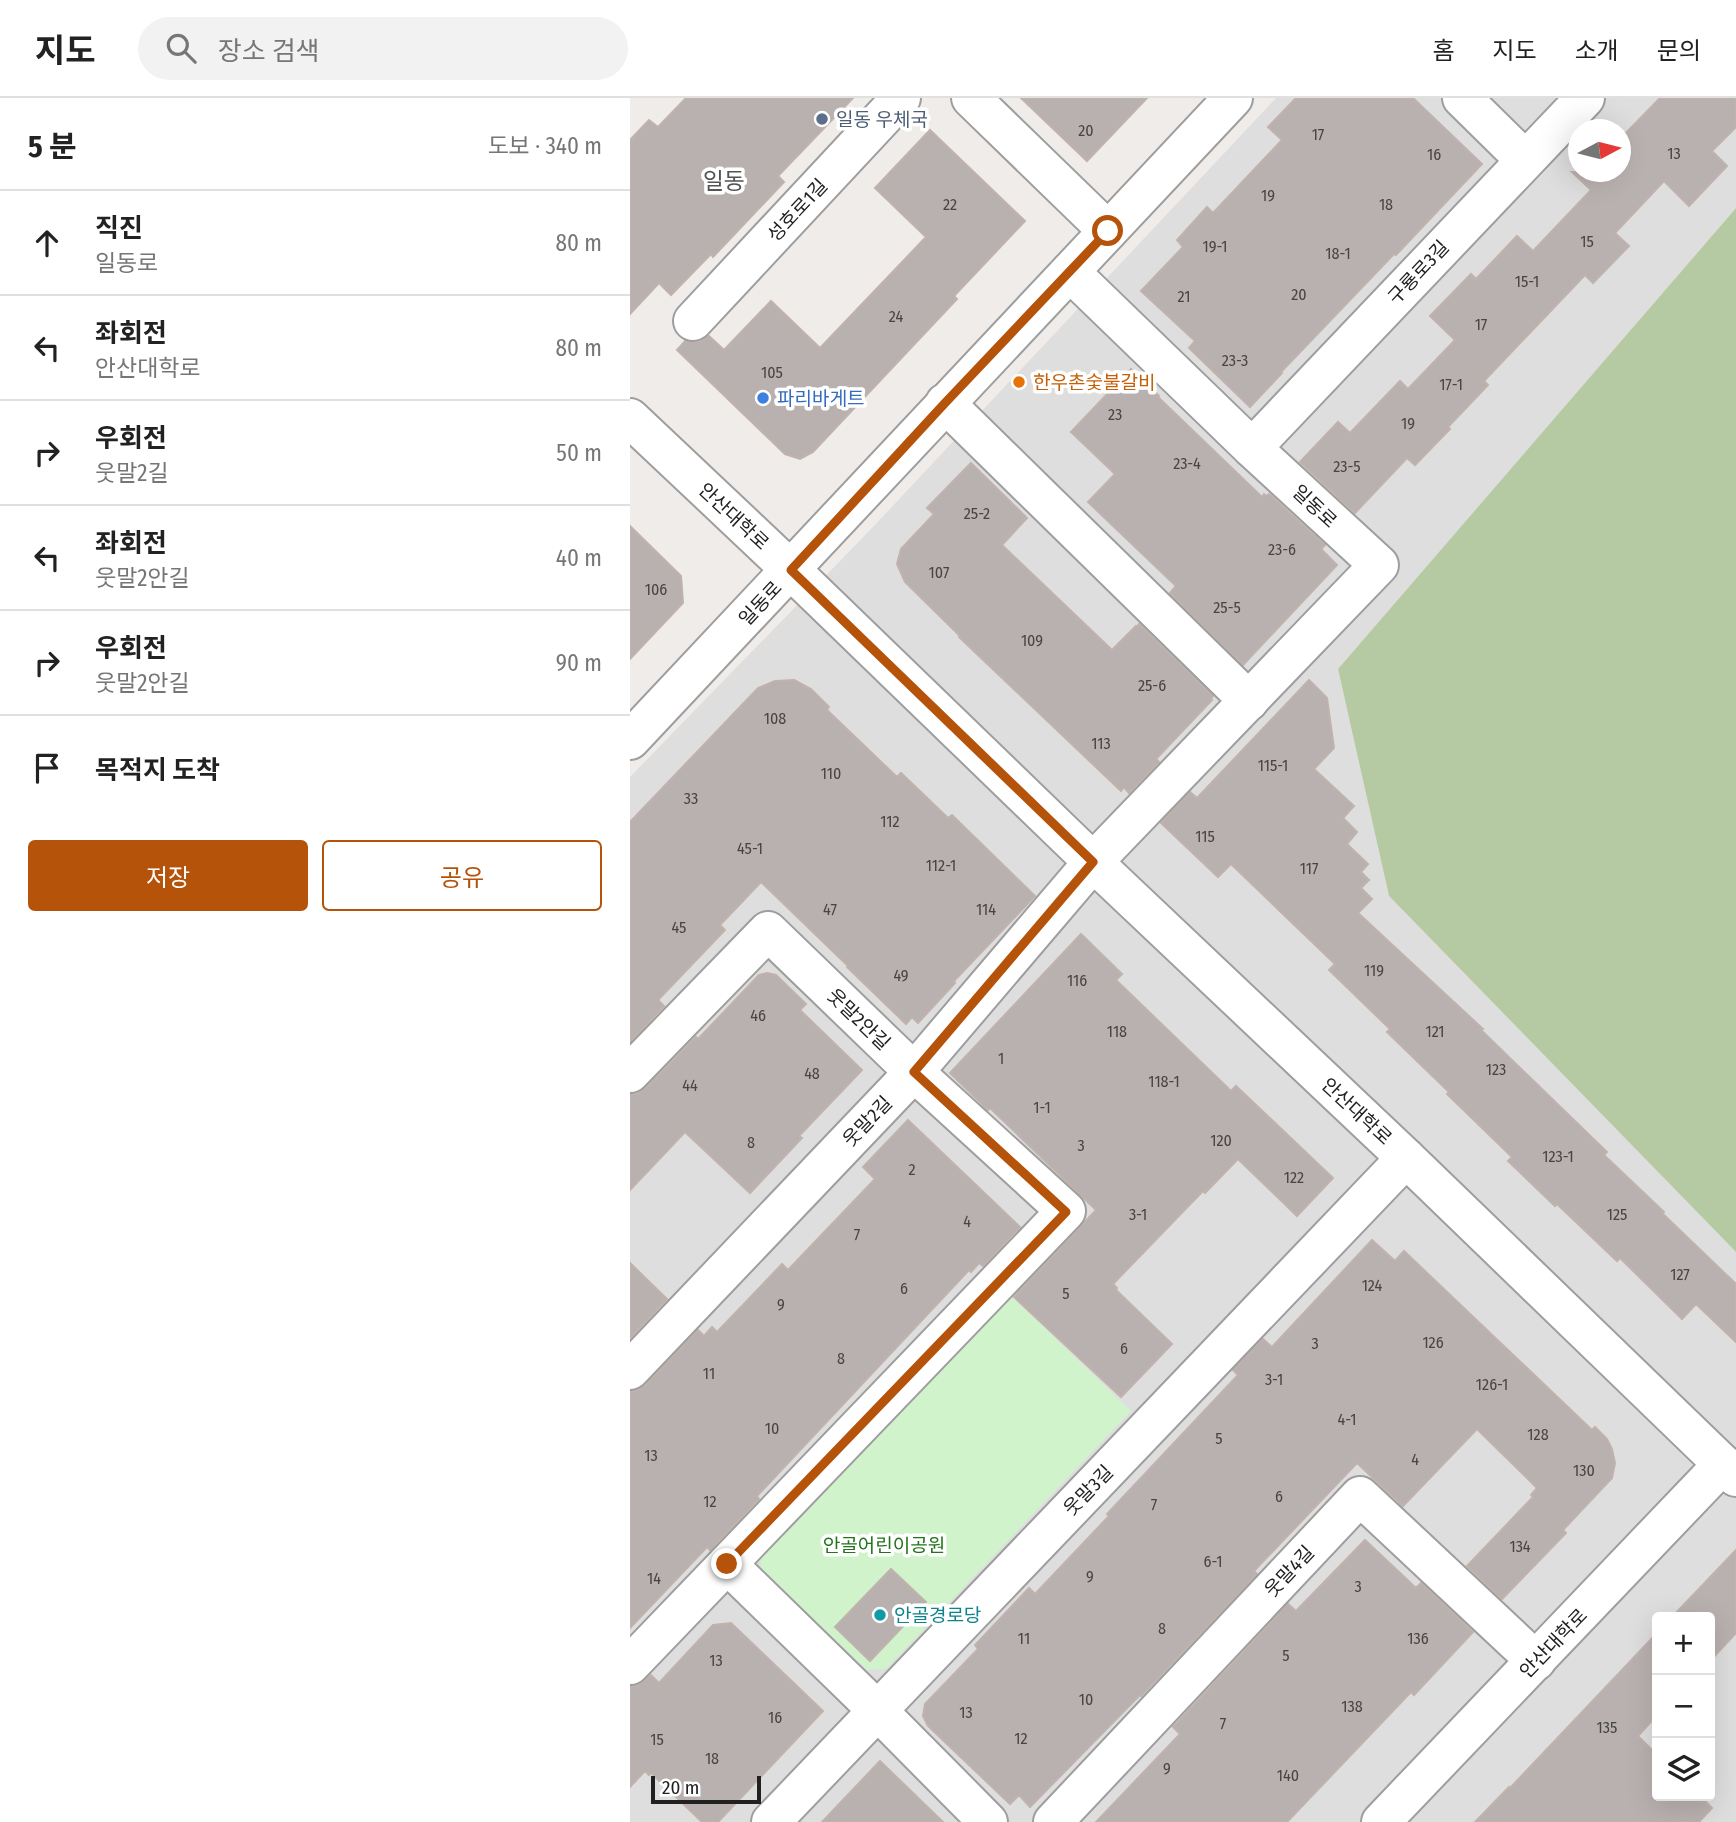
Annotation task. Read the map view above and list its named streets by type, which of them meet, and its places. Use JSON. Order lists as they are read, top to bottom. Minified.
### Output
{"streets":{"street":["성호로1길","구룡로3길","일동로","안산대학로","웃말2안길","웃말2길","웃말3길","웃말4길"]},"crossings":[["구룡로3길","일동로"],["일동로","안산대학로"],["일동로","웃말2길"],["안산대학로","웃말2길"],["안산대학로","웃말3길"],["안산대학로","웃말4길"],["웃말2안길","웃말2길"]],"districts":["일동"],"parks":["안골어린이공원"],"places":["일동 우체국","한우촌숯불갈비","파리바게트","안골경로당"],"house_numbers":["20","17","13","16","19","22","18","15","19-1","18-1","15-1","20","21","24","17","23-3","105","17-1","23","19","23-4","23-5","25-2","23-6","107","106","25-5","109","25-6","108","113","115-1","110","33","112","115","45-1","112-1","117","47","114","45","119","49","116","46","118","121","1","123","48","118-1","44","1-1","120","8","3","123-1","2","122","3-1","125","4","7","127","124","6","5","9","126","3","6","8","11","3-1","126-1","4-1","10","128","5","13","4","130","6","12","7","134","6-1","9","14","3","8","11","136","5","13","10","138","13","16","7","135","12","15","18","9","140"],"scale_bar":"20 m","north":"right","page":{"header":"지도","search":"장소 검색","nav":["홈","지도","소개","문의"],"heading":["5 분","도보 · 340 m"],"list":[["직진","일동로","80 m"],["좌회전","안산대학로","80 m"],["우회전","웃말2길","50 m"],["좌회전","웃말2안길","40 m"],["우회전","웃말2안길","90 m"],"목적지 도착"],"buttons":["저장","공유"],"map_buttons":["+","−"],"scale":"20 m"}}
